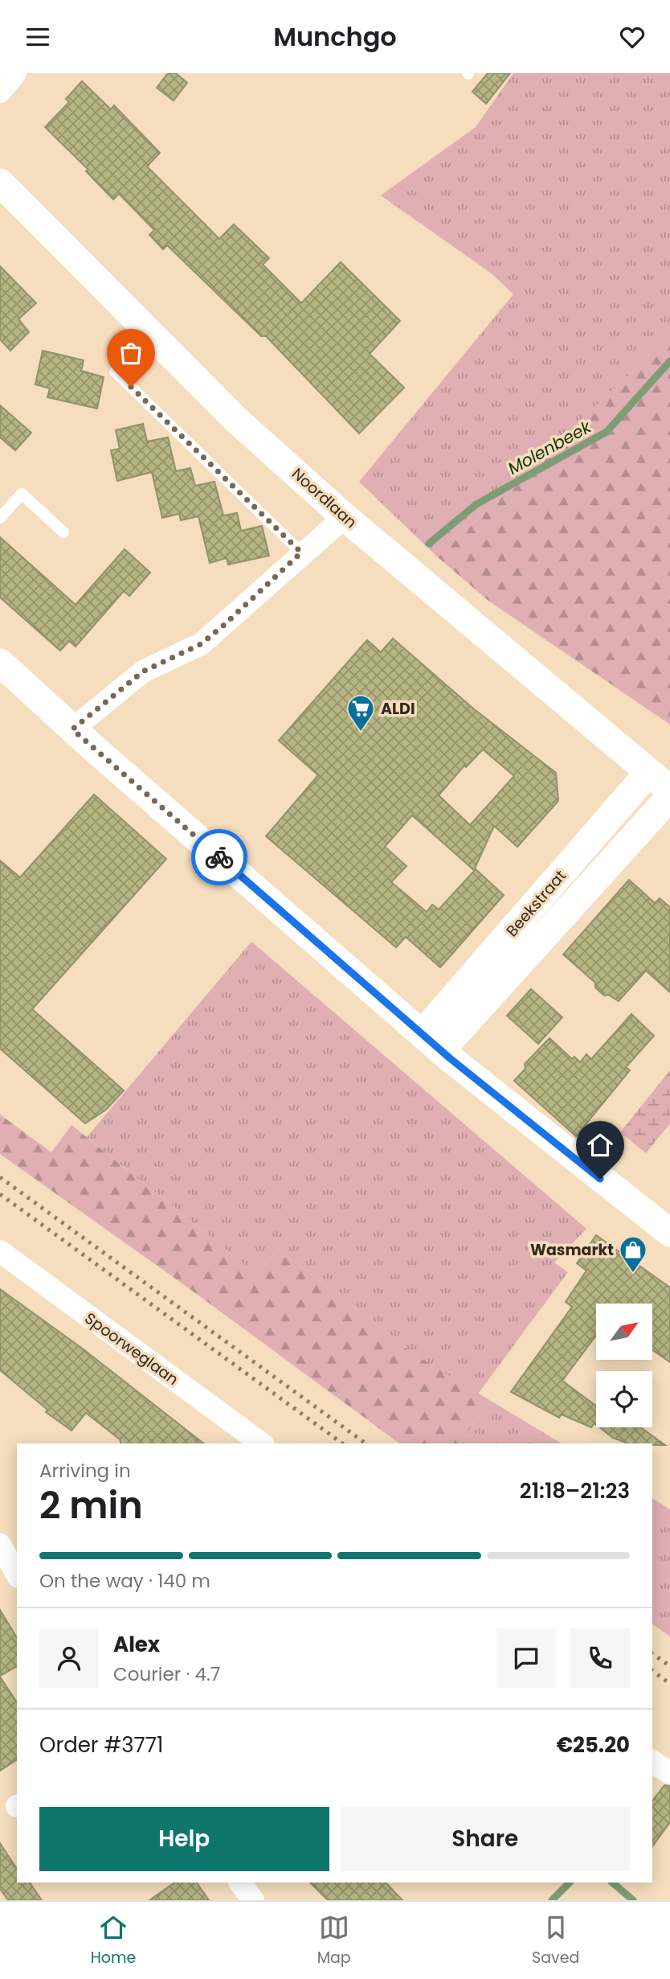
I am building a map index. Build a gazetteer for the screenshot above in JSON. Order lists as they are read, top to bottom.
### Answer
{
  "streets": {
    "street": ["Noordlaan", "Beekstraat", "Spoorweglaan"]
  },
  "crossings": [
    ["Noordlaan", "Beekstraat"]
  ],
  "water": ["Molenbeek"],
  "places": {
    "supermarket": ["ALDI"],
    "shop": ["Wasmarkt"]
  },
  "north": "top right",
  "page": {
    "header": "Munchgo",
    "heading": ["2 min", "Arriving in", "21:18–21:23"],
    "panel": [
      "Alex",
      "Courier · 4.7",
      "Order #3771",
      "€25.20"
    ],
    "bar": "On the way · 140 m",
    "buttons": ["Help", "Share"],
    "tabs": ["Home", "Map", "Saved"]
  }
}
